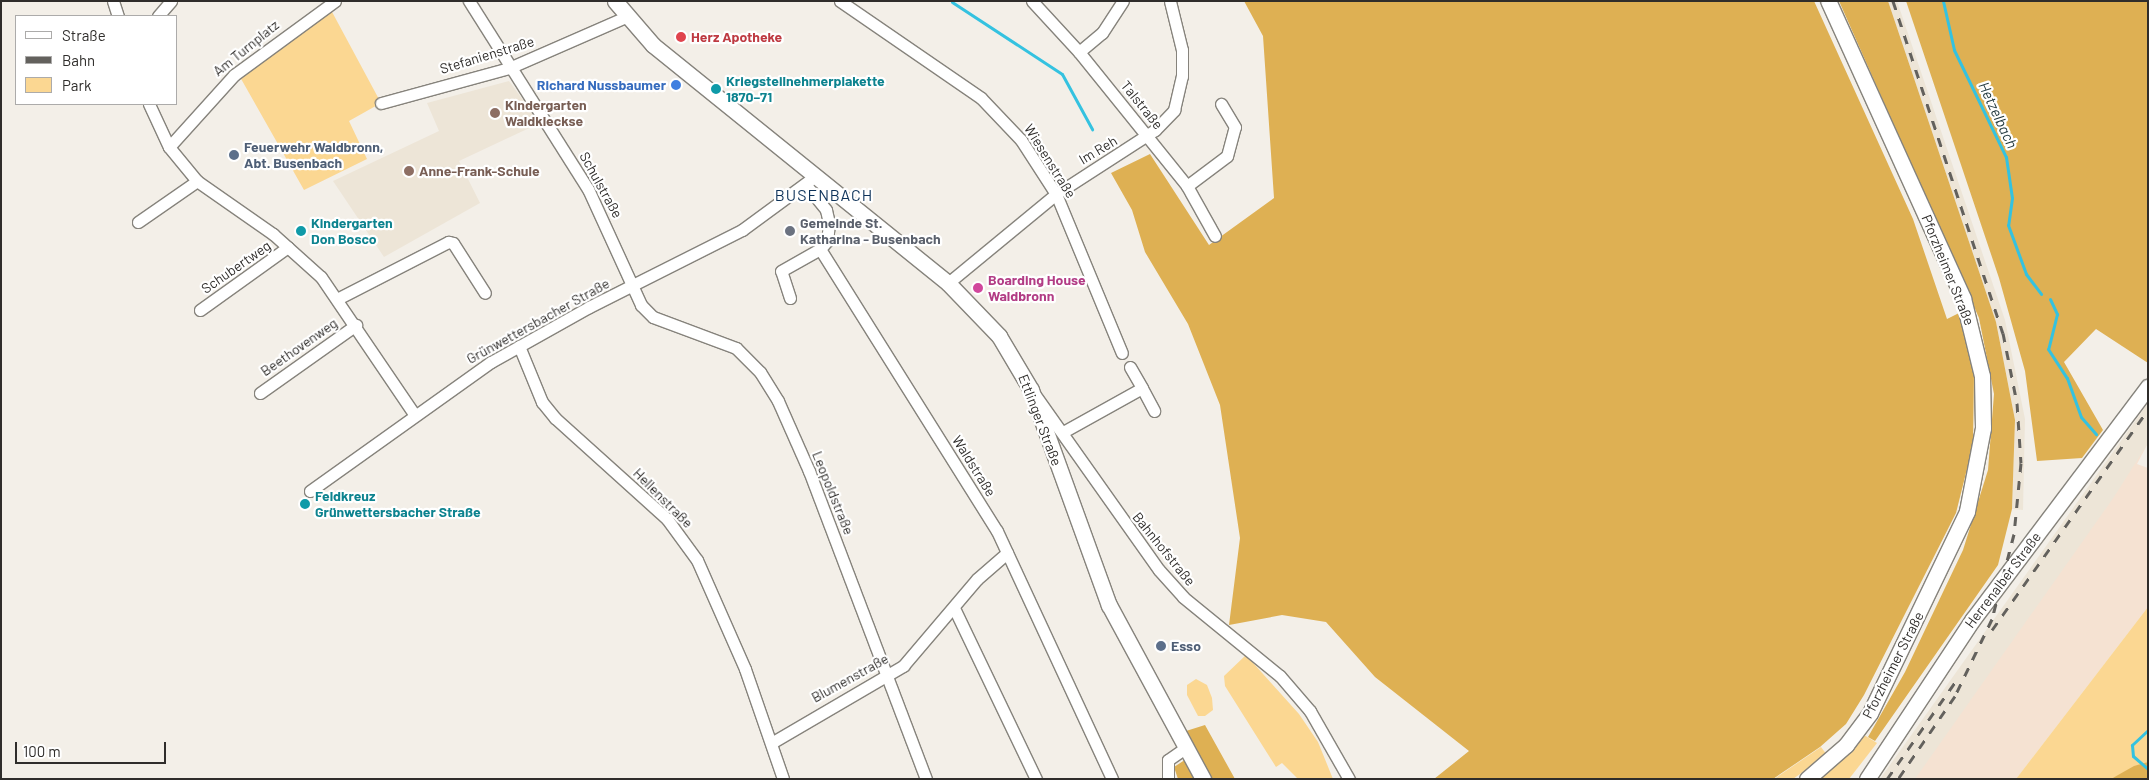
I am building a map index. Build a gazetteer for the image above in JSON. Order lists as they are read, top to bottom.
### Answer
{
  "streets": {
    "main road": ["Pforzheimer Straße", "Ettlinger Straße", "Herrenalber Straße"],
    "street": [
      "Am Turnplatz",
      "Stefanienstraße",
      "Talstraße",
      "Im Reh",
      "Wiesenstraße",
      "Schulstraße",
      "Schubertweg",
      "Grünwettersbacher Straße",
      "Beethovenweg",
      "Waldstraße",
      "Leopoldstraße",
      "Hellenstraße",
      "Bahnhofstraße",
      "Blumenstraße"
    ]
  },
  "crossings": [
    ["Stefanienstraße", "Schulstraße"],
    ["Stefanienstraße", "Ettlinger Straße"],
    ["Talstraße", "Im Reh"],
    ["Im Reh", "Wiesenstraße"],
    ["Im Reh", "Ettlinger Straße"],
    ["Schulstraße", "Grünwettersbacher Straße"],
    ["Schulstraße", "Leopoldstraße"],
    ["Grünwettersbacher Straße", "Ettlinger Straße"],
    ["Grünwettersbacher Straße", "Leopoldstraße"],
    ["Grünwettersbacher Straße", "Hellenstraße"],
    ["Ettlinger Straße", "Bahnhofstraße"],
    ["Waldstraße", "Blumenstraße"],
    ["Leopoldstraße", "Blumenstraße"],
    ["Hellenstraße", "Blumenstraße"]
  ],
  "districts": ["BUSENBACH"],
  "water": ["Hetzelbach"],
  "places": [
    "Herz Apotheke",
    "Richard Nussbaumer",
    "Kriegsteilnehmerplakette 1870–71",
    "Kindergarten Waldkleckse",
    "Feuerwehr Waldbronn, Abt. Busenbach",
    "Anne-Frank-Schule",
    "Kindergarten Don Bosco",
    "Gemeinde St. Katharina - Busenbach",
    "Boarding House Waldbronn",
    "Feldkreuz Grünwettersbacher Straße",
    "Esso"
  ],
  "legend": ["Straße", "Bahn", "Park"],
  "scale_bar": "100 m"
}
